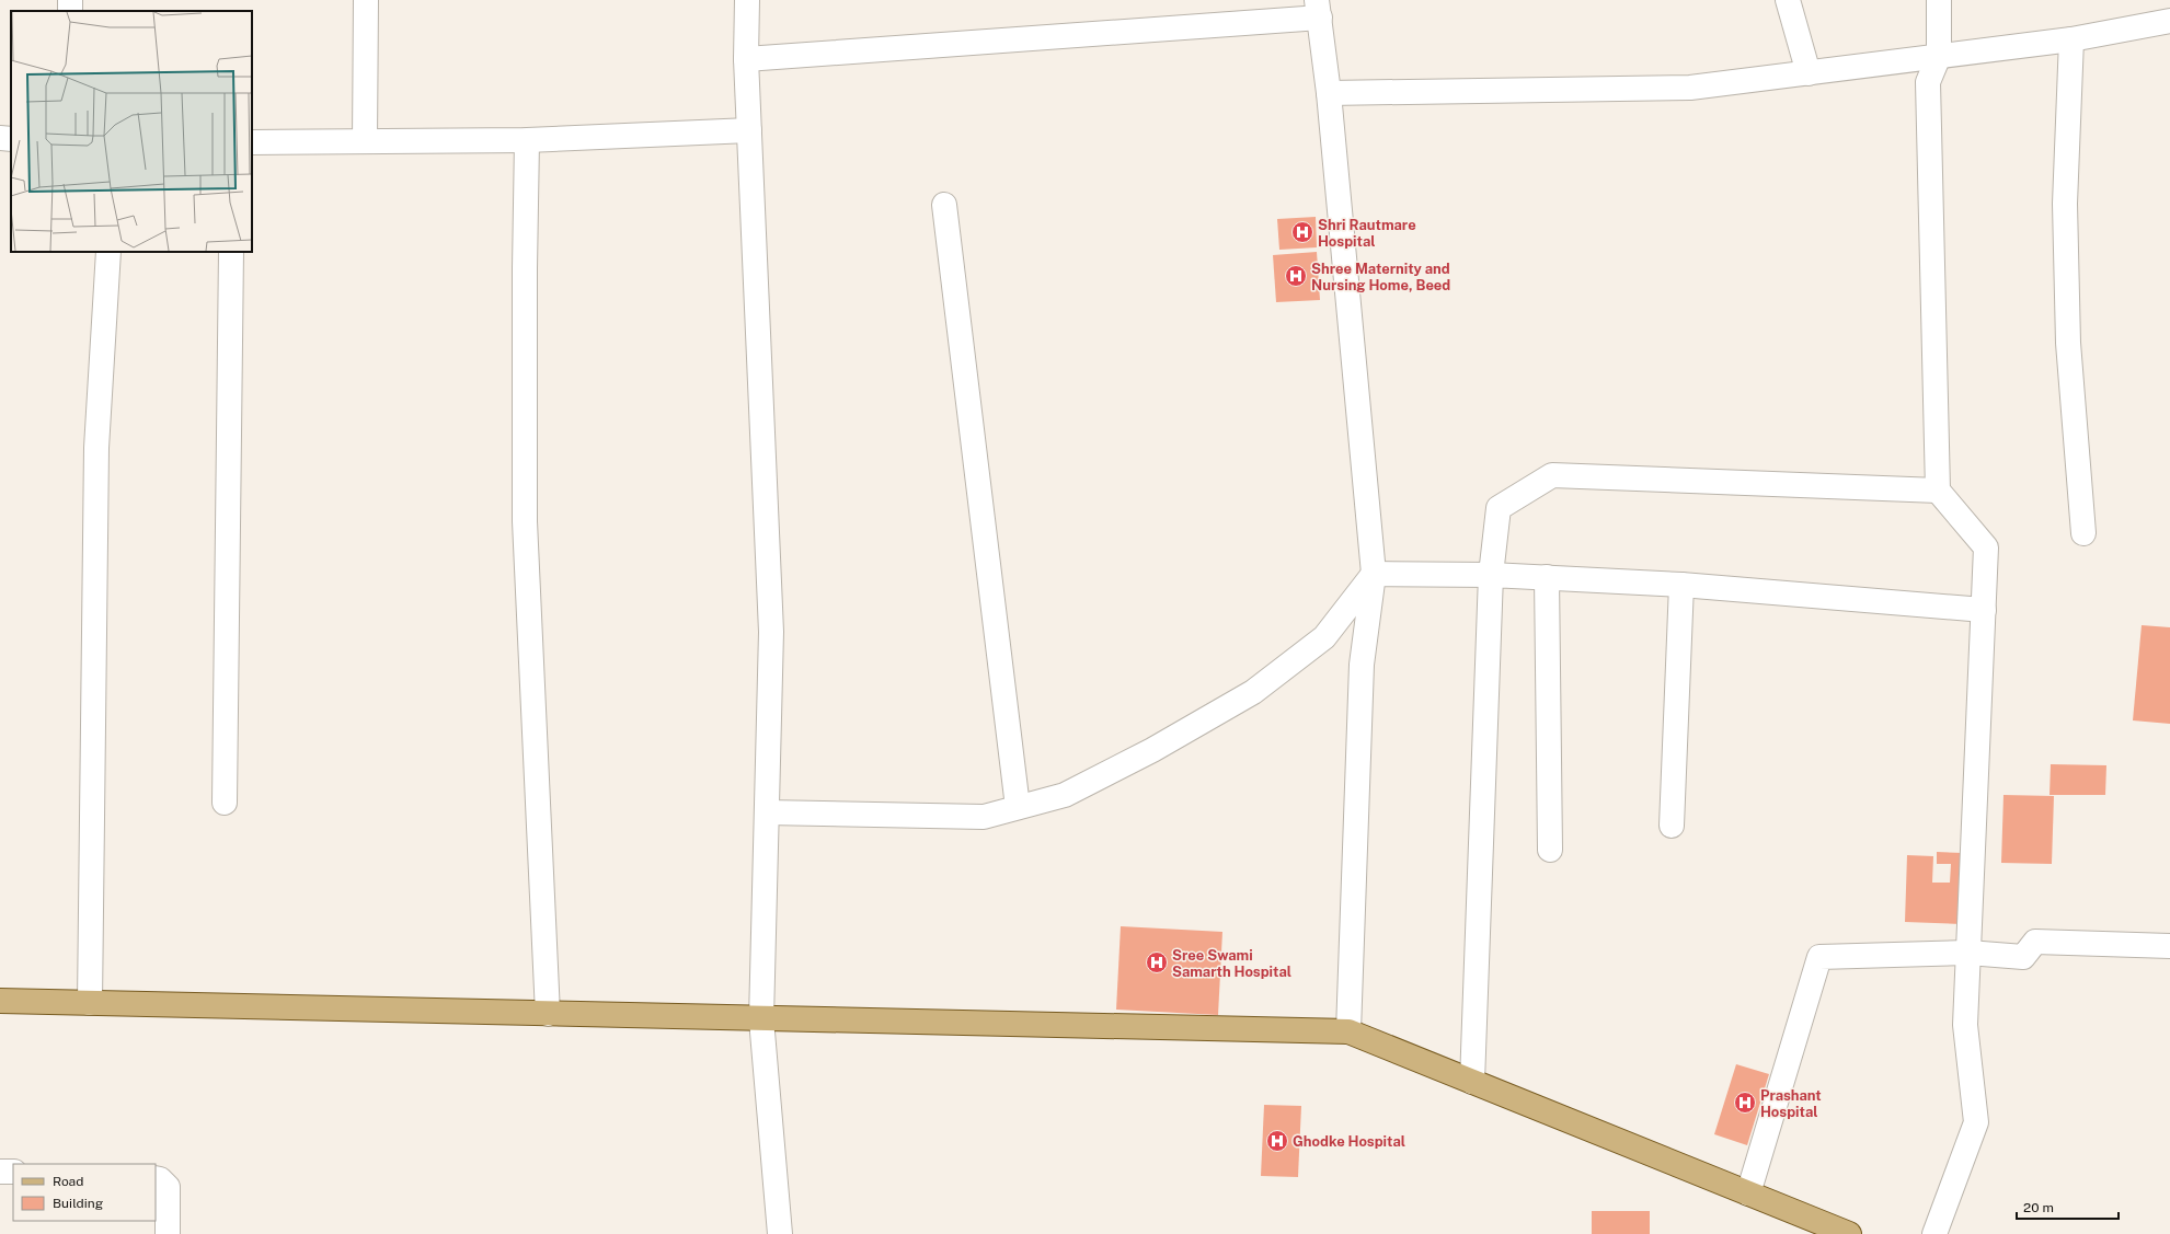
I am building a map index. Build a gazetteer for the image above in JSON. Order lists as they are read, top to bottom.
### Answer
{
  "places": {
    "hospital": [
      "Shri Rautmare Hospital",
      "Shree Maternity and Nursing Home, Beed",
      "Sree Swami Samarth Hospital",
      "Prashant Hospital",
      "Ghodke Hospital"
    ]
  },
  "legend": ["Road", "Building"],
  "scale_bar": "20 m"
}
